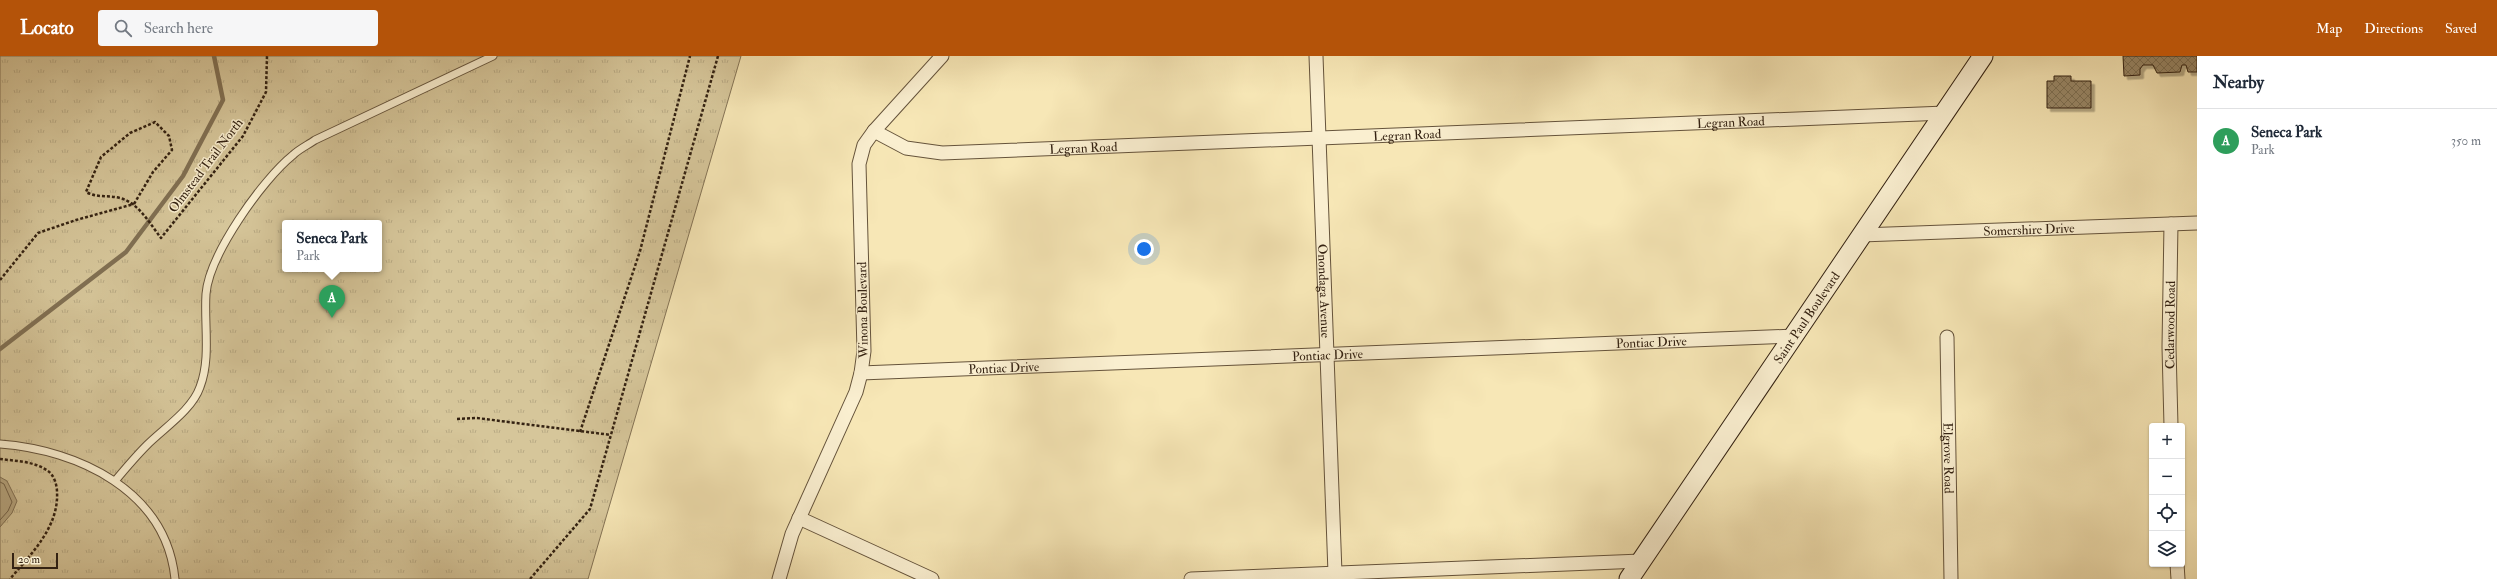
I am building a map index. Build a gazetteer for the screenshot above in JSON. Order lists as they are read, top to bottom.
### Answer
{
  "streets": {
    "main road": ["Saint Paul Boulevard"],
    "street": [
      "Legran Road",
      "Somershire Drive",
      "Onondaga Avenue",
      "Winona Boulevard",
      "Cedarwood Road",
      "Pontiac Drive",
      "Elgrove Road"
    ],
    "path": ["Olmstead Trail North"]
  },
  "crossings": [
    ["Legran Road", "Onondaga Avenue"],
    ["Legran Road", "Winona Boulevard"],
    ["Legran Road", "Saint Paul Boulevard"],
    ["Somershire Drive", "Saint Paul Boulevard"],
    ["Somershire Drive", "Cedarwood Road"],
    ["Onondaga Avenue", "Pontiac Drive"],
    ["Winona Boulevard", "Pontiac Drive"],
    ["Saint Paul Boulevard", "Pontiac Drive"]
  ],
  "scale_bar": "20 m",
  "page": {
    "header": "Locato",
    "search": "Search here",
    "nav": ["Map", "Directions", "Saved"],
    "heading": "Nearby",
    "list": [
      {
        "mark": "A",
        "name": "Seneca Park",
        "note": "Park",
        "value": "350 m"
      }
    ],
    "popup": ["Seneca Park", "Park"],
    "pins": "A",
    "map_buttons": ["+", "−"],
    "scale": "20 m"
  }
}
